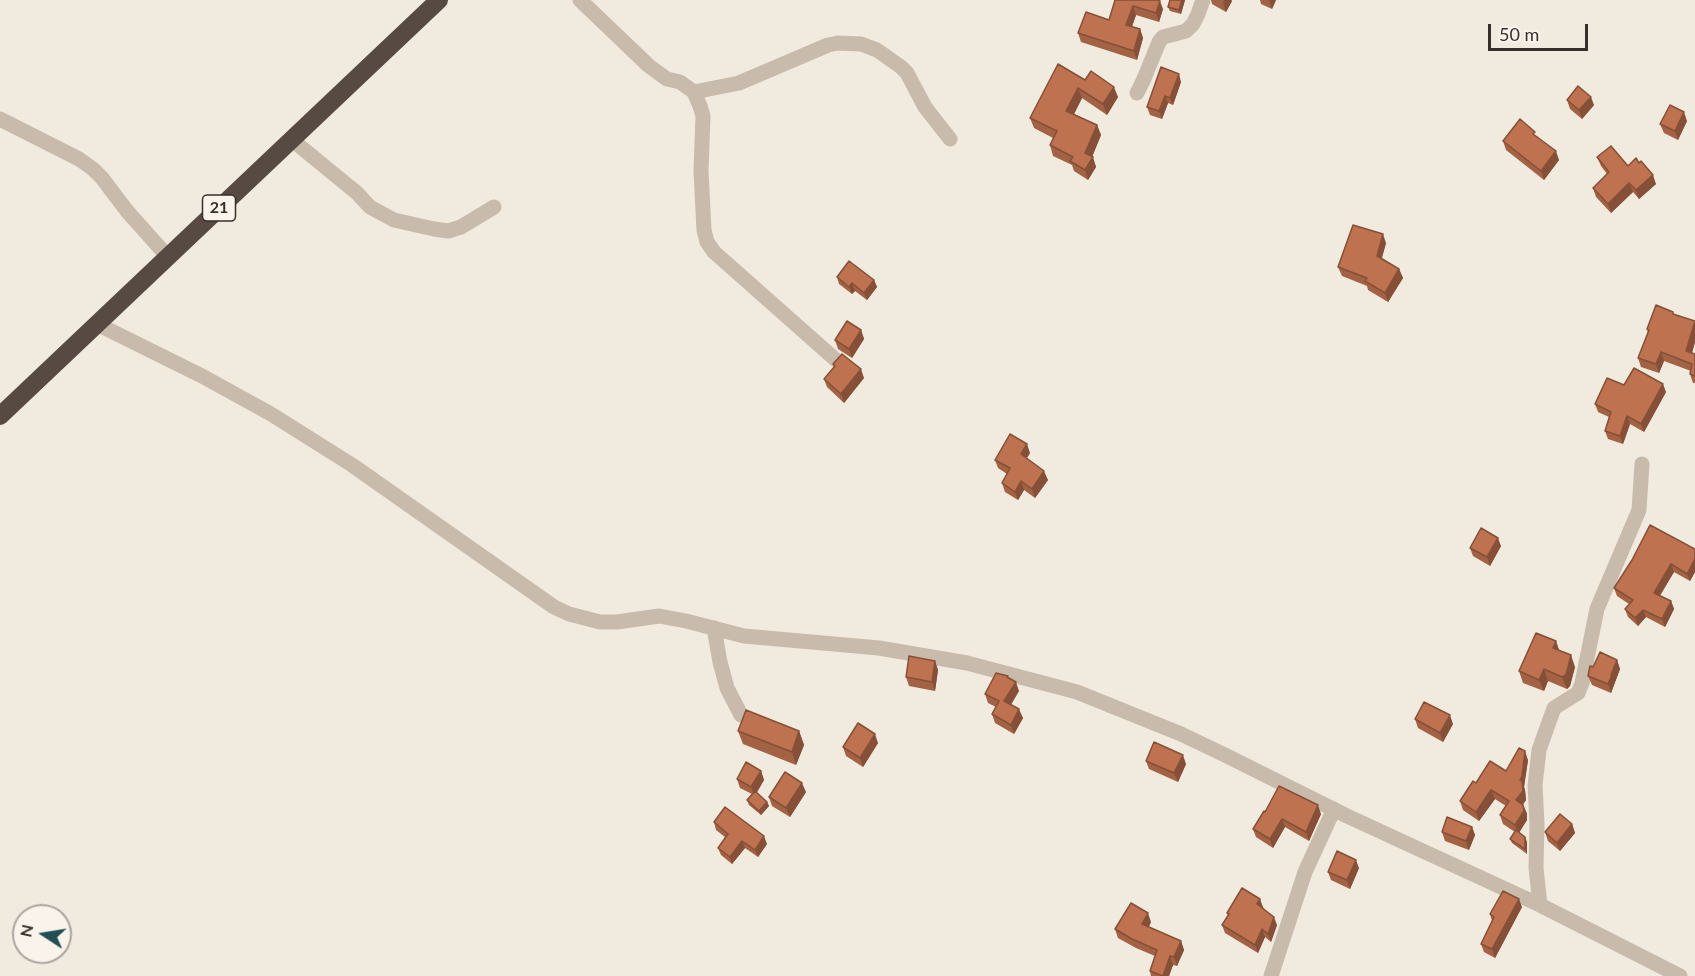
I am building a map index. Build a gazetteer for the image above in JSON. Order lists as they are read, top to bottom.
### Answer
{
  "streets": {
    "highway": ["21"]
  },
  "scale_bar": "50 m",
  "north": "left"
}
